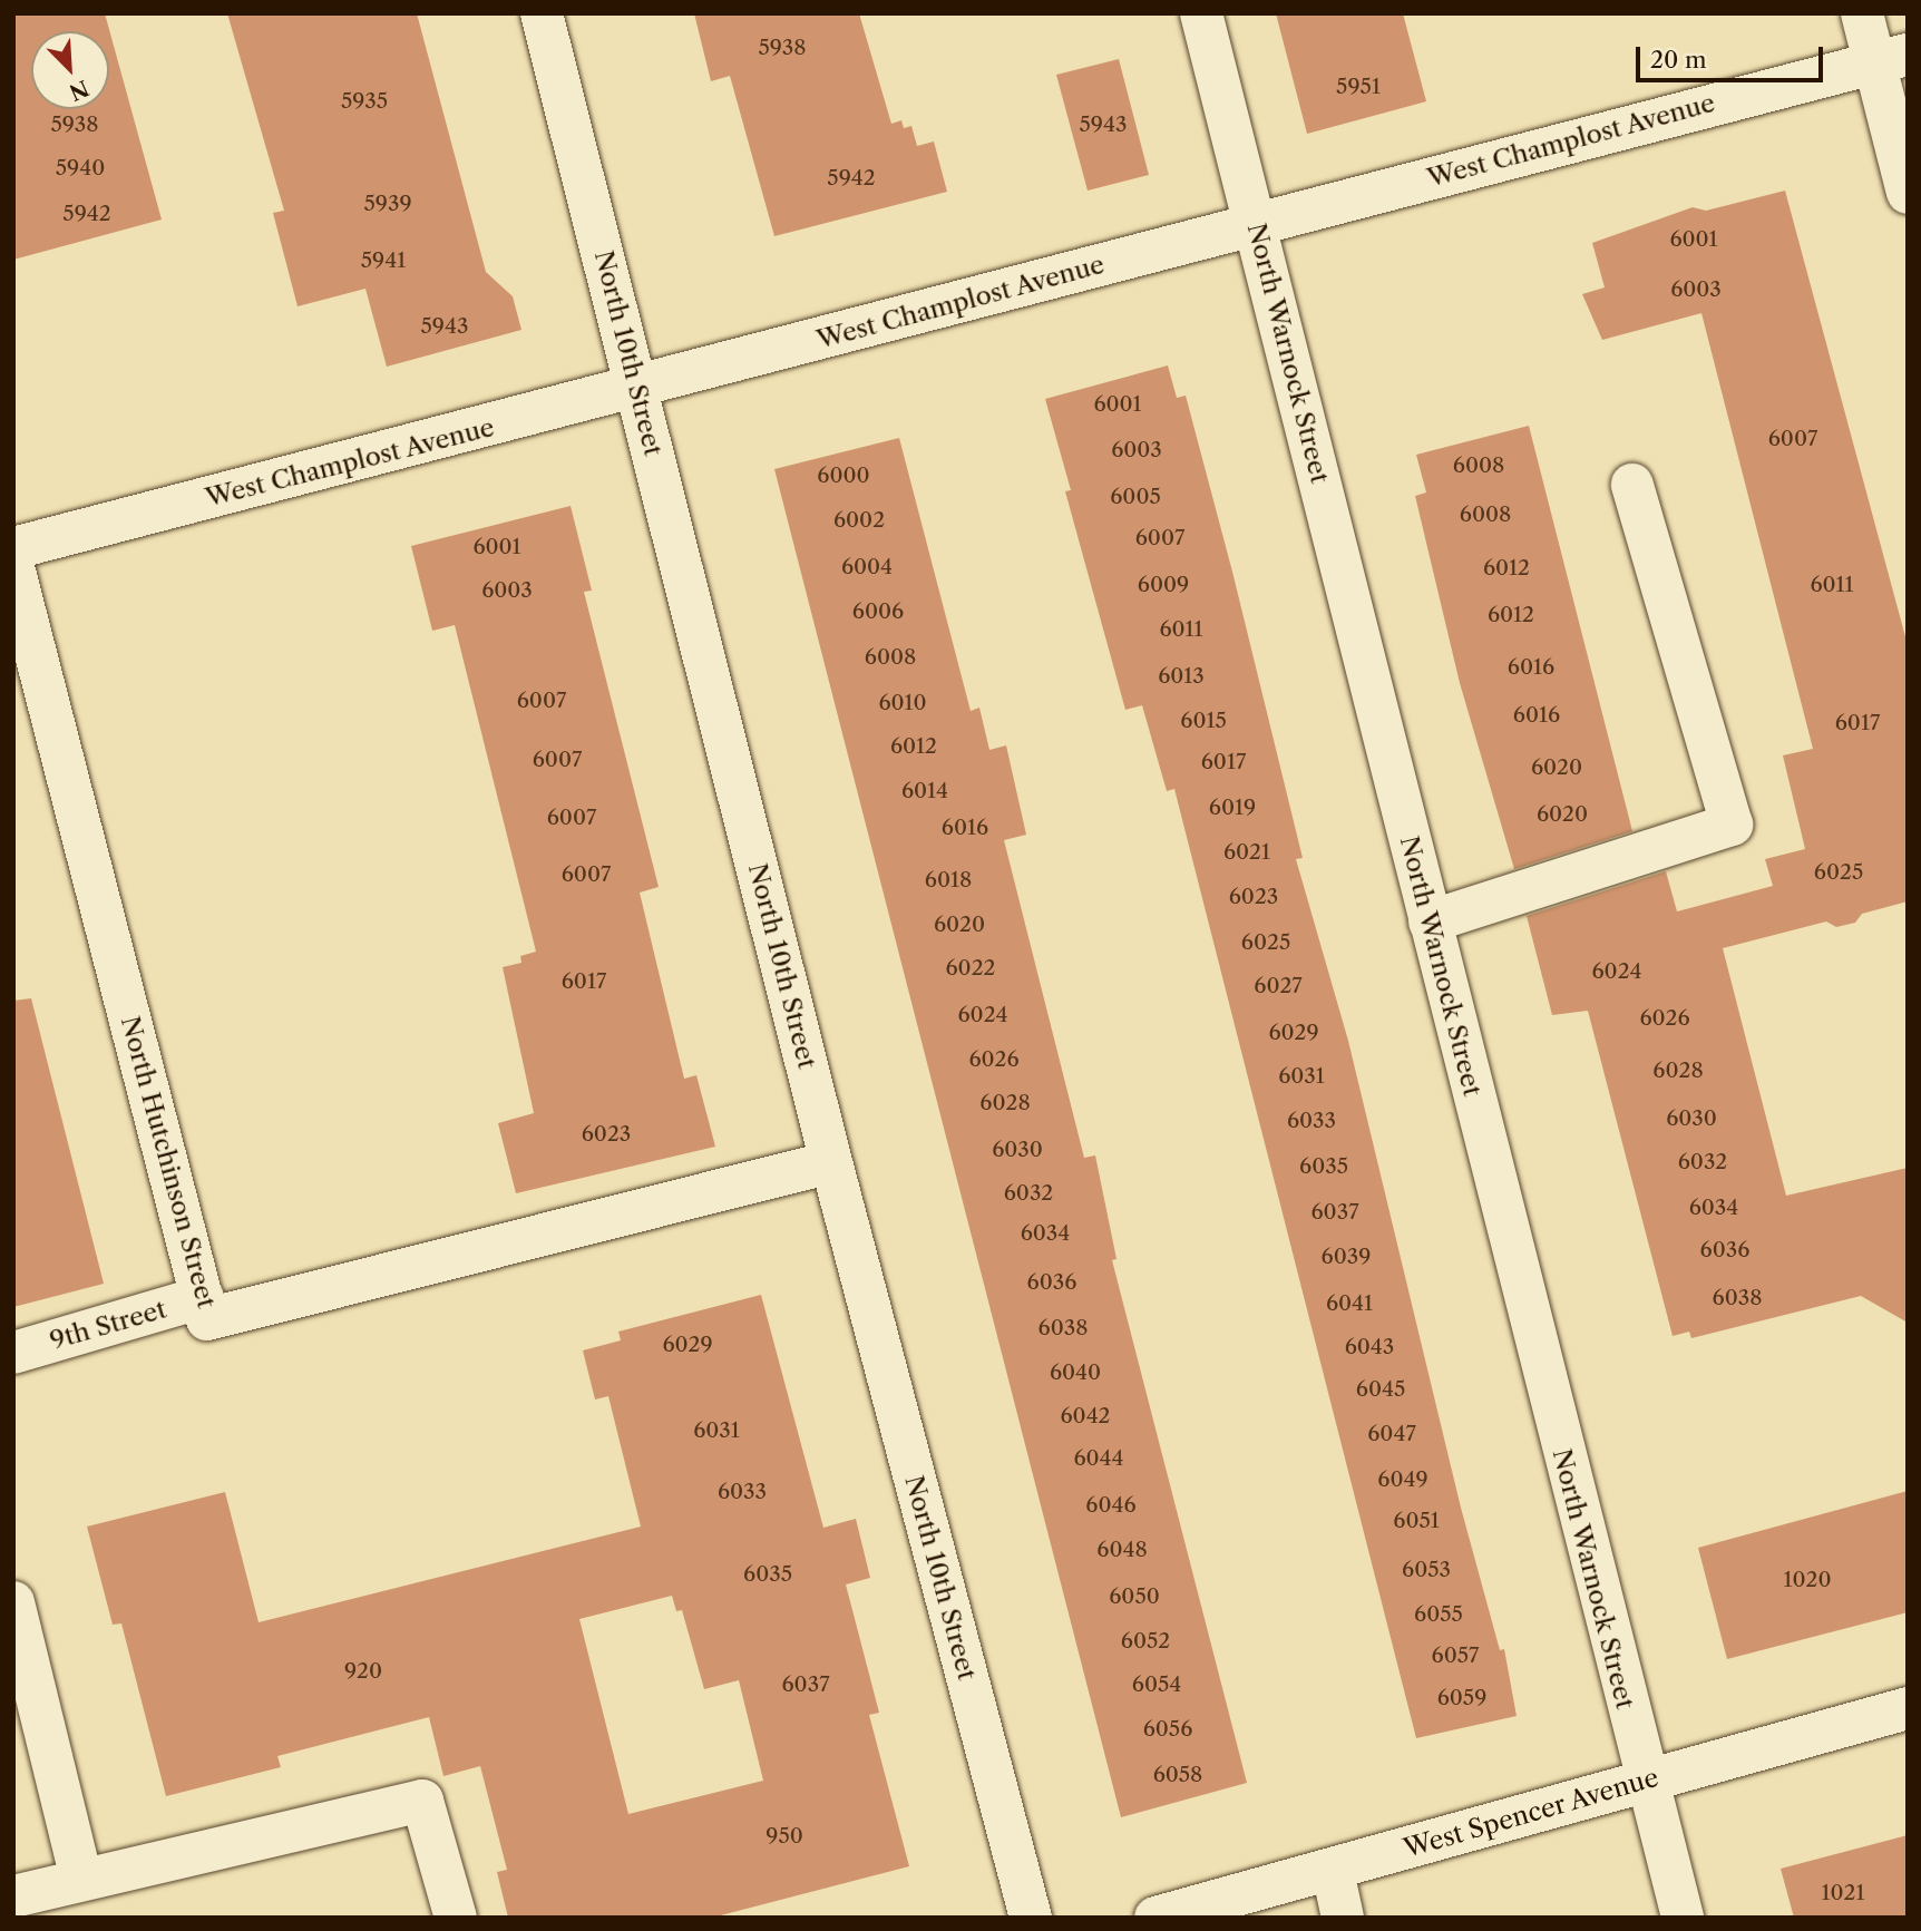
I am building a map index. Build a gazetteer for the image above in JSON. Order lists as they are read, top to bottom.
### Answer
{
  "streets": {
    "street": [
      "West Champlost Avenue",
      "North 10th Street",
      "North Warnock Street",
      "North Hutchinson Street",
      "9th Street",
      "West Spencer Avenue"
    ]
  },
  "crossings": [
    ["West Champlost Avenue", "North 10th Street"],
    ["West Champlost Avenue", "North Warnock Street"],
    ["North 10th Street", "North Hutchinson Street"],
    ["North Warnock Street", "West Spencer Avenue"],
    ["North Hutchinson Street", "9th Street"]
  ],
  "house_numbers": [
    "5938",
    "5951",
    "5935",
    "5938",
    "5943",
    "5940",
    "5942",
    "5939",
    "5942",
    "6001",
    "5941",
    "6003",
    "5943",
    "6001",
    "6007",
    "6003",
    "6008",
    "6000",
    "6005",
    "6008",
    "6002",
    "6007",
    "6001",
    "6004",
    "6012",
    "6009",
    "6011",
    "6003",
    "6006",
    "6012",
    "6011",
    "6008",
    "6016",
    "6013",
    "6007",
    "6010",
    "6016",
    "6015",
    "6017",
    "6012",
    "6007",
    "6017",
    "6020",
    "6014",
    "6019",
    "6020",
    "6007",
    "6016",
    "6021",
    "6025",
    "6007",
    "6018",
    "6023",
    "6020",
    "6025",
    "6022",
    "6024",
    "6017",
    "6027",
    "6024",
    "6026",
    "6029",
    "6026",
    "6028",
    "6031",
    "6028",
    "6030",
    "6033",
    "6023",
    "6030",
    "6032",
    "6035",
    "6032",
    "6034",
    "6037",
    "6034",
    "6036",
    "6039",
    "6036",
    "6038",
    "6041",
    "6038",
    "6029",
    "6043",
    "6040",
    "6045",
    "6042",
    "6031",
    "6047",
    "6044",
    "6049",
    "6033",
    "6046",
    "6051",
    "6048",
    "6053",
    "6035",
    "1020",
    "6050",
    "6055",
    "6052",
    "6057",
    "920",
    "6037",
    "6054",
    "6059",
    "6056",
    "6058",
    "950",
    "1021"
  ],
  "scale_bar": "20 m",
  "north": "bottom right"
}
